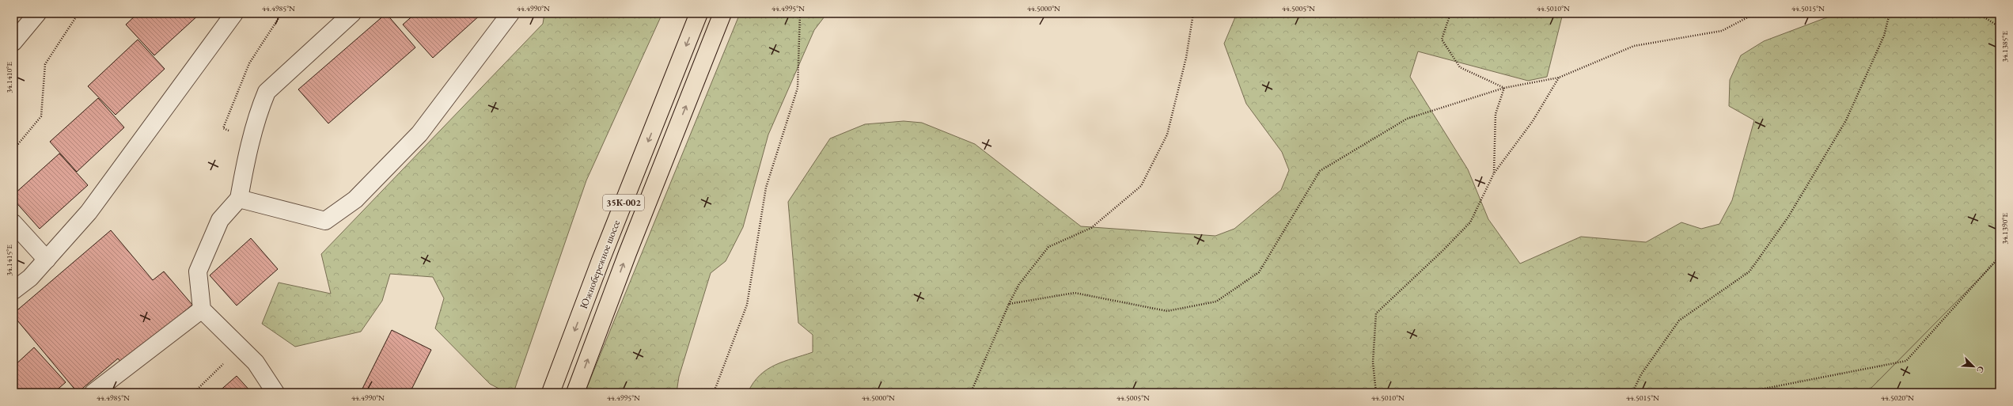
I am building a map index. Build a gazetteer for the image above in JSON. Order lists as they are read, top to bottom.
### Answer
{
  "streets": {
    "highway": ["35К-002", "Южнобережное шоссе"]
  },
  "north": "bottom right",
  "coordinates": [
    "44.4985°N",
    "44.4990°N",
    "44.4995°N",
    "44.5000°N",
    "44.5005°N",
    "44.5010°N",
    "44.5015°N",
    "34.1385°E",
    "34.1410°E",
    "34.1390°E",
    "34.1415°E",
    "44.5020°N"
  ]
}
